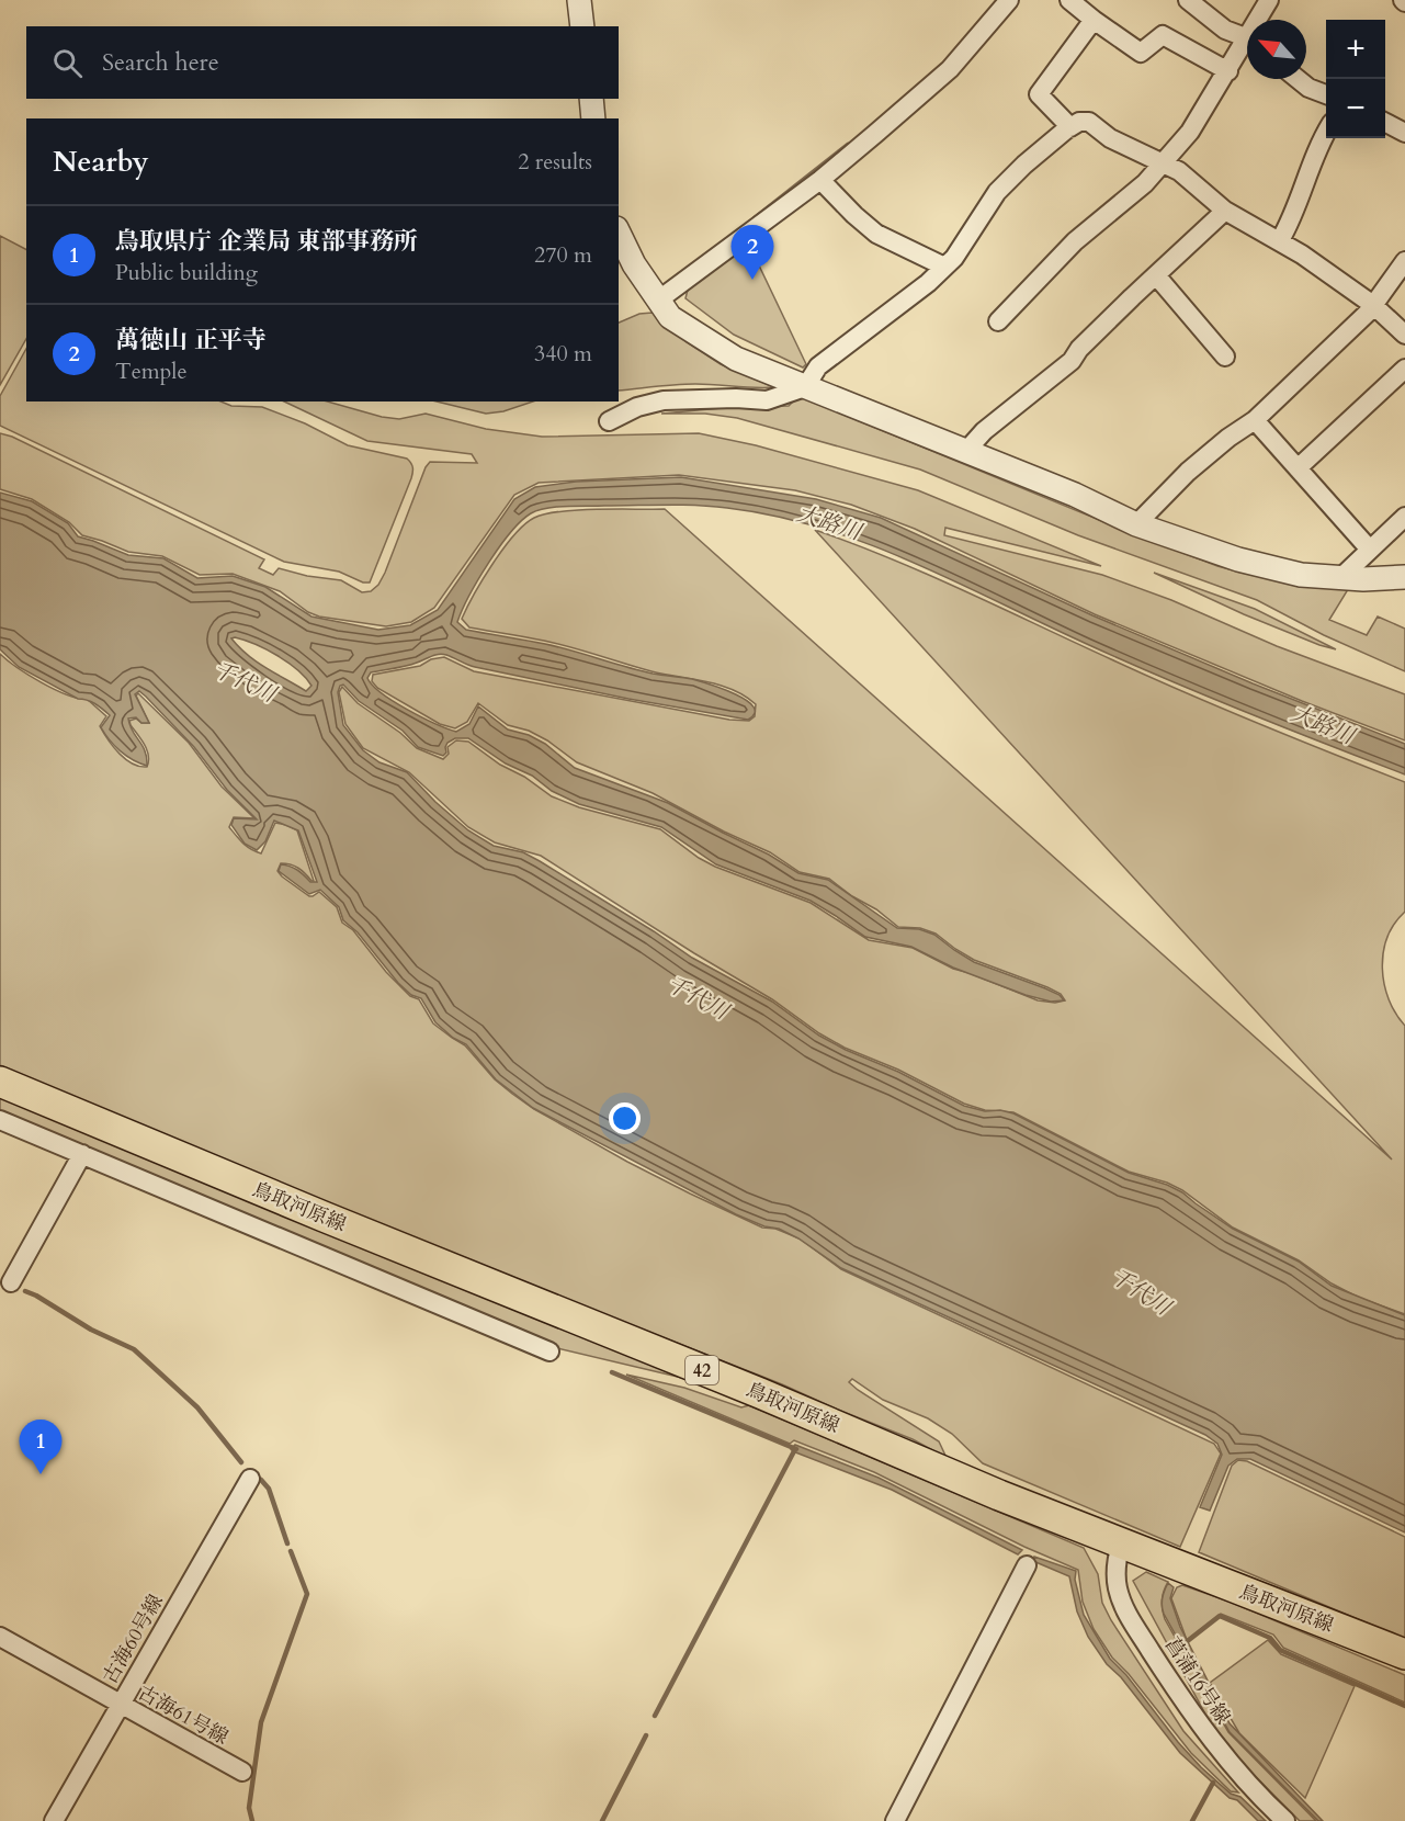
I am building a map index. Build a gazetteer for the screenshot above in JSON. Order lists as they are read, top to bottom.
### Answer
{
  "streets": {
    "main road": ["鳥取河原線", "42"],
    "street": ["古海60号線", "菖蒲16号線", "古海61号線"]
  },
  "crossings": [
    ["鳥取河原線", "菖蒲16号線"],
    ["古海60号線", "古海61号線"]
  ],
  "water": ["大路川", "千代川"],
  "north": "top left",
  "page": {
    "map_buttons": ["+", "−"],
    "search": "Search here",
    "heading": ["Nearby", "2 results"],
    "list": [
      {
        "mark": "1",
        "name": "鳥取県庁 企業局 東部事務所",
        "note": "Public building",
        "value": "270 m"
      },
      {
        "mark": "2",
        "name": "萬徳山 正平寺",
        "note": "Temple",
        "value": "340 m"
      }
    ],
    "pins": ["2", "1"]
  }
}
